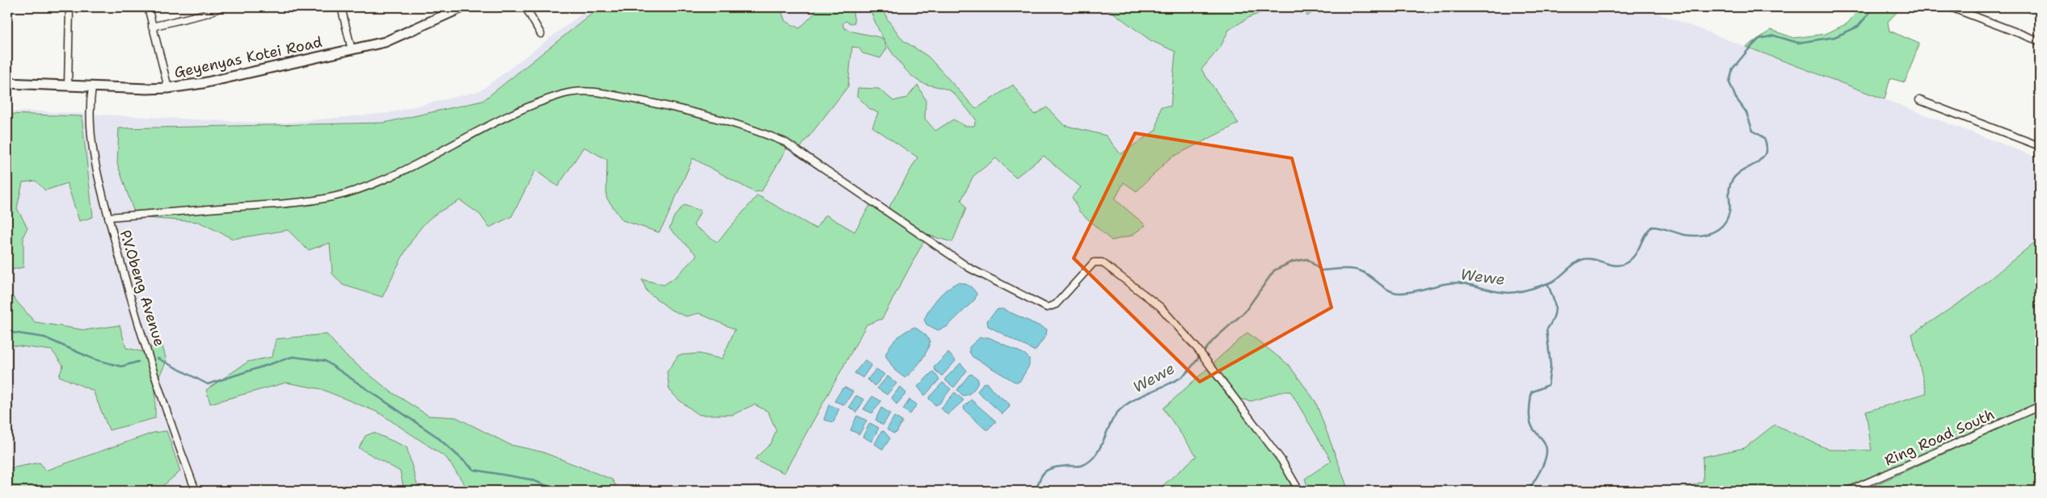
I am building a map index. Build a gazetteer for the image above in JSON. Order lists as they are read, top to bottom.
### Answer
{
  "streets": {
    "street": ["Geyenyas Kotei Road", "P.V.Obeng Avenue", "Ring Road South"]
  },
  "crossings": [
    ["Geyenyas Kotei Road", "P.V.Obeng Avenue"]
  ],
  "water": ["Wewe"]
}
